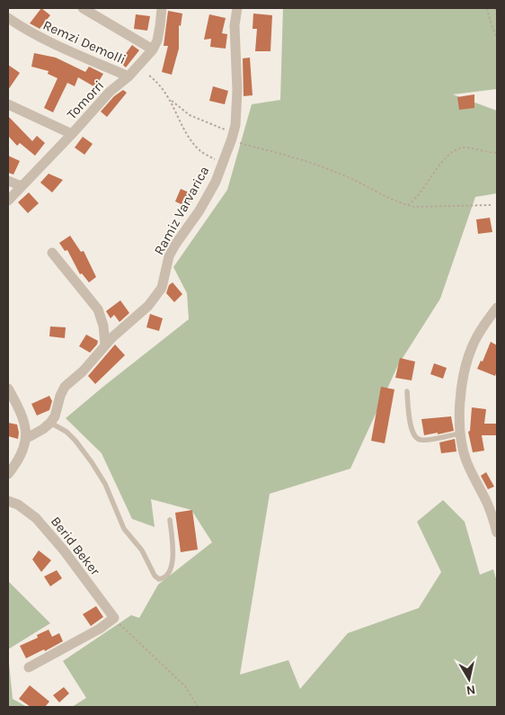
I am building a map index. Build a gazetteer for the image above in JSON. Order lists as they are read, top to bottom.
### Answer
{
  "streets": {
    "street": [
      "Remzi Demolli",
      "Tomorri",
      "Ramiz Varvarica",
      "Berid Beker"
    ]
  },
  "crossings": [
    ["Remzi Demolli", "Tomorri"]
  ],
  "north": "bottom"
}
